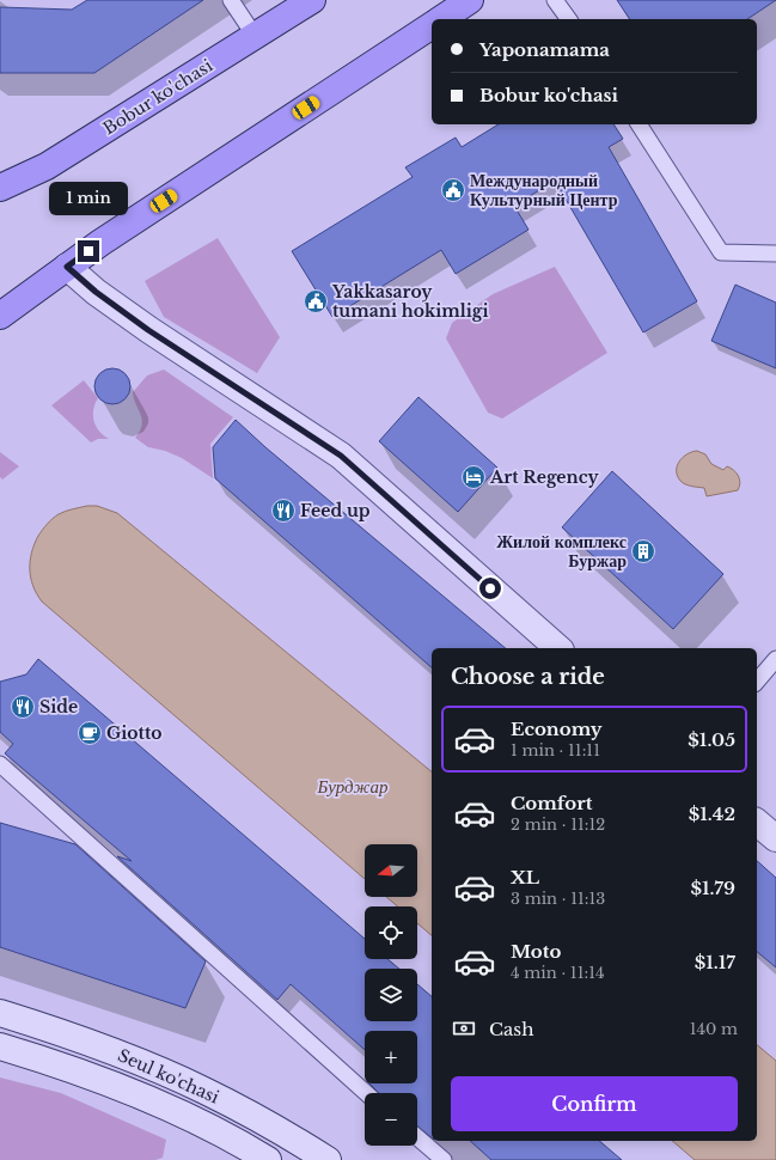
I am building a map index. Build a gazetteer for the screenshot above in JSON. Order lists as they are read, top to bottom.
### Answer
{
  "streets": {
    "main road": ["Bobur ko'chasi"],
    "street": ["Seul ko'chasi"]
  },
  "water": ["Бурджар"],
  "places": {
    "public building": ["Международный Культурный Центр", "Yakkasaroy tumani hokimligi"],
    "hotel": ["Art Regency"],
    "restaurant": ["Feed up", "Side"],
    "building": ["Жилой комплекс Буржар"],
    "cafe": ["Giotto"]
  },
  "north": "left",
  "page": {
    "banner": ["Yaponamama", "Bobur ko'chasi"],
    "bubble": "1 min",
    "heading": "Choose a ride",
    "list": [
      {
        "name": "Economy",
        "note": "1 min · 11:11",
        "value": "$1.05"
      },
      {
        "name": "Comfort",
        "note": "2 min · 11:12",
        "value": "$1.42"
      },
      {
        "name": "XL",
        "note": "3 min · 11:13",
        "value": "$1.79"
      },
      {
        "name": "Moto",
        "note": "4 min · 11:14",
        "value": "$1.17"
      }
    ],
    "map_buttons": ["+", "−"],
    "pay": ["Cash", "140 m"],
    "buttons": "Confirm"
  }
}
